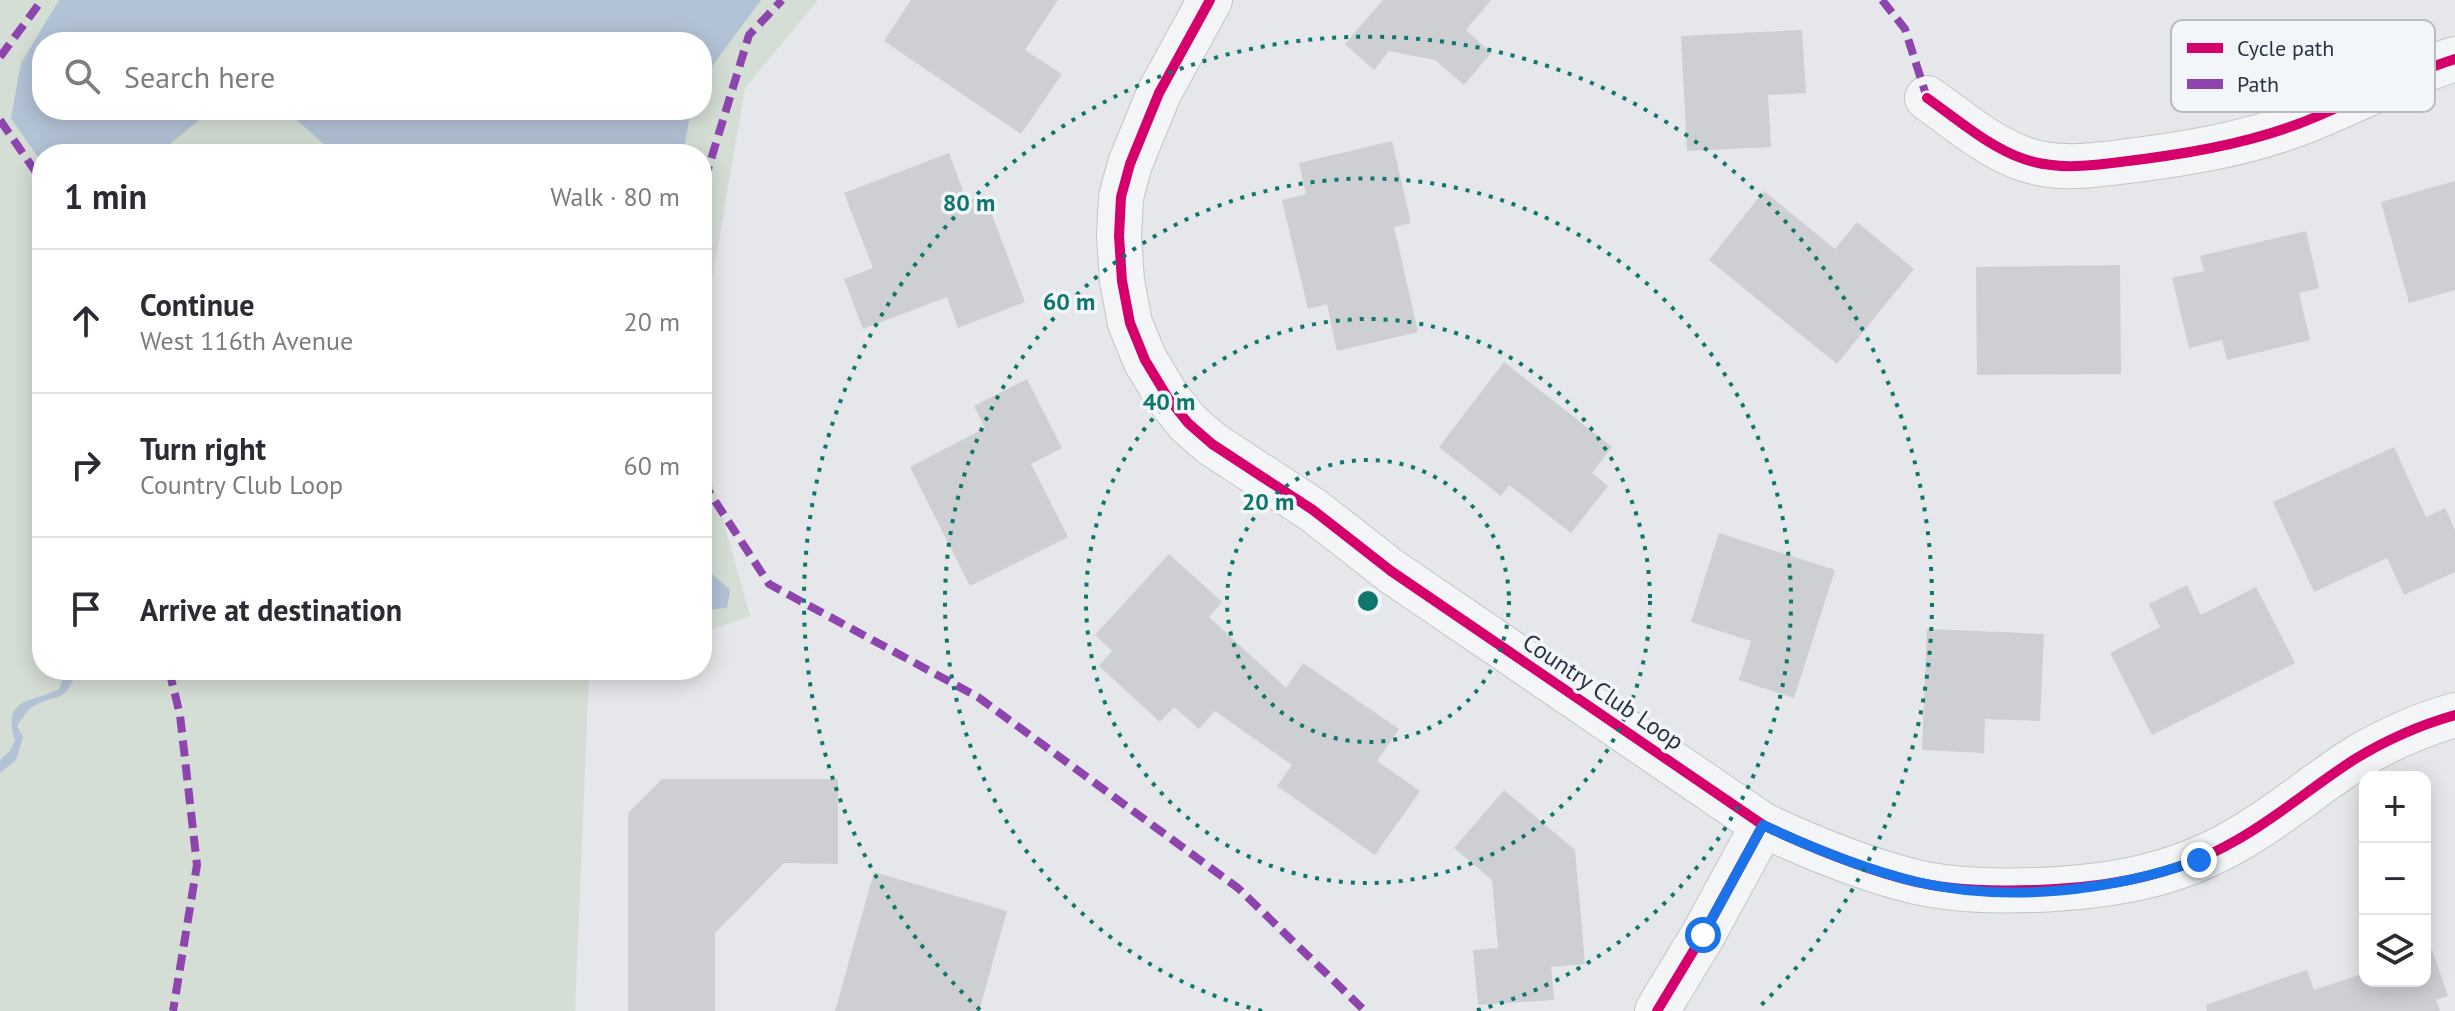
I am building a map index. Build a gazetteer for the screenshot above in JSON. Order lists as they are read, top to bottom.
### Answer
{
  "streets": {
    "street": ["Country Club Loop"]
  },
  "legend": ["Cycle path", "Path"],
  "page": {
    "search": "Search here",
    "heading": ["1 min", "Walk · 80 m"],
    "list": [
      ["Continue", "West 116th Avenue", "20 m"],
      ["Turn right", "Country Club Loop", "60 m"],
      "Arrive at destination"
    ],
    "map_buttons": ["+", "−"]
  },
  "rings": [
    "80 m",
    "60 m",
    "40 m",
    "20 m"
  ]
}
